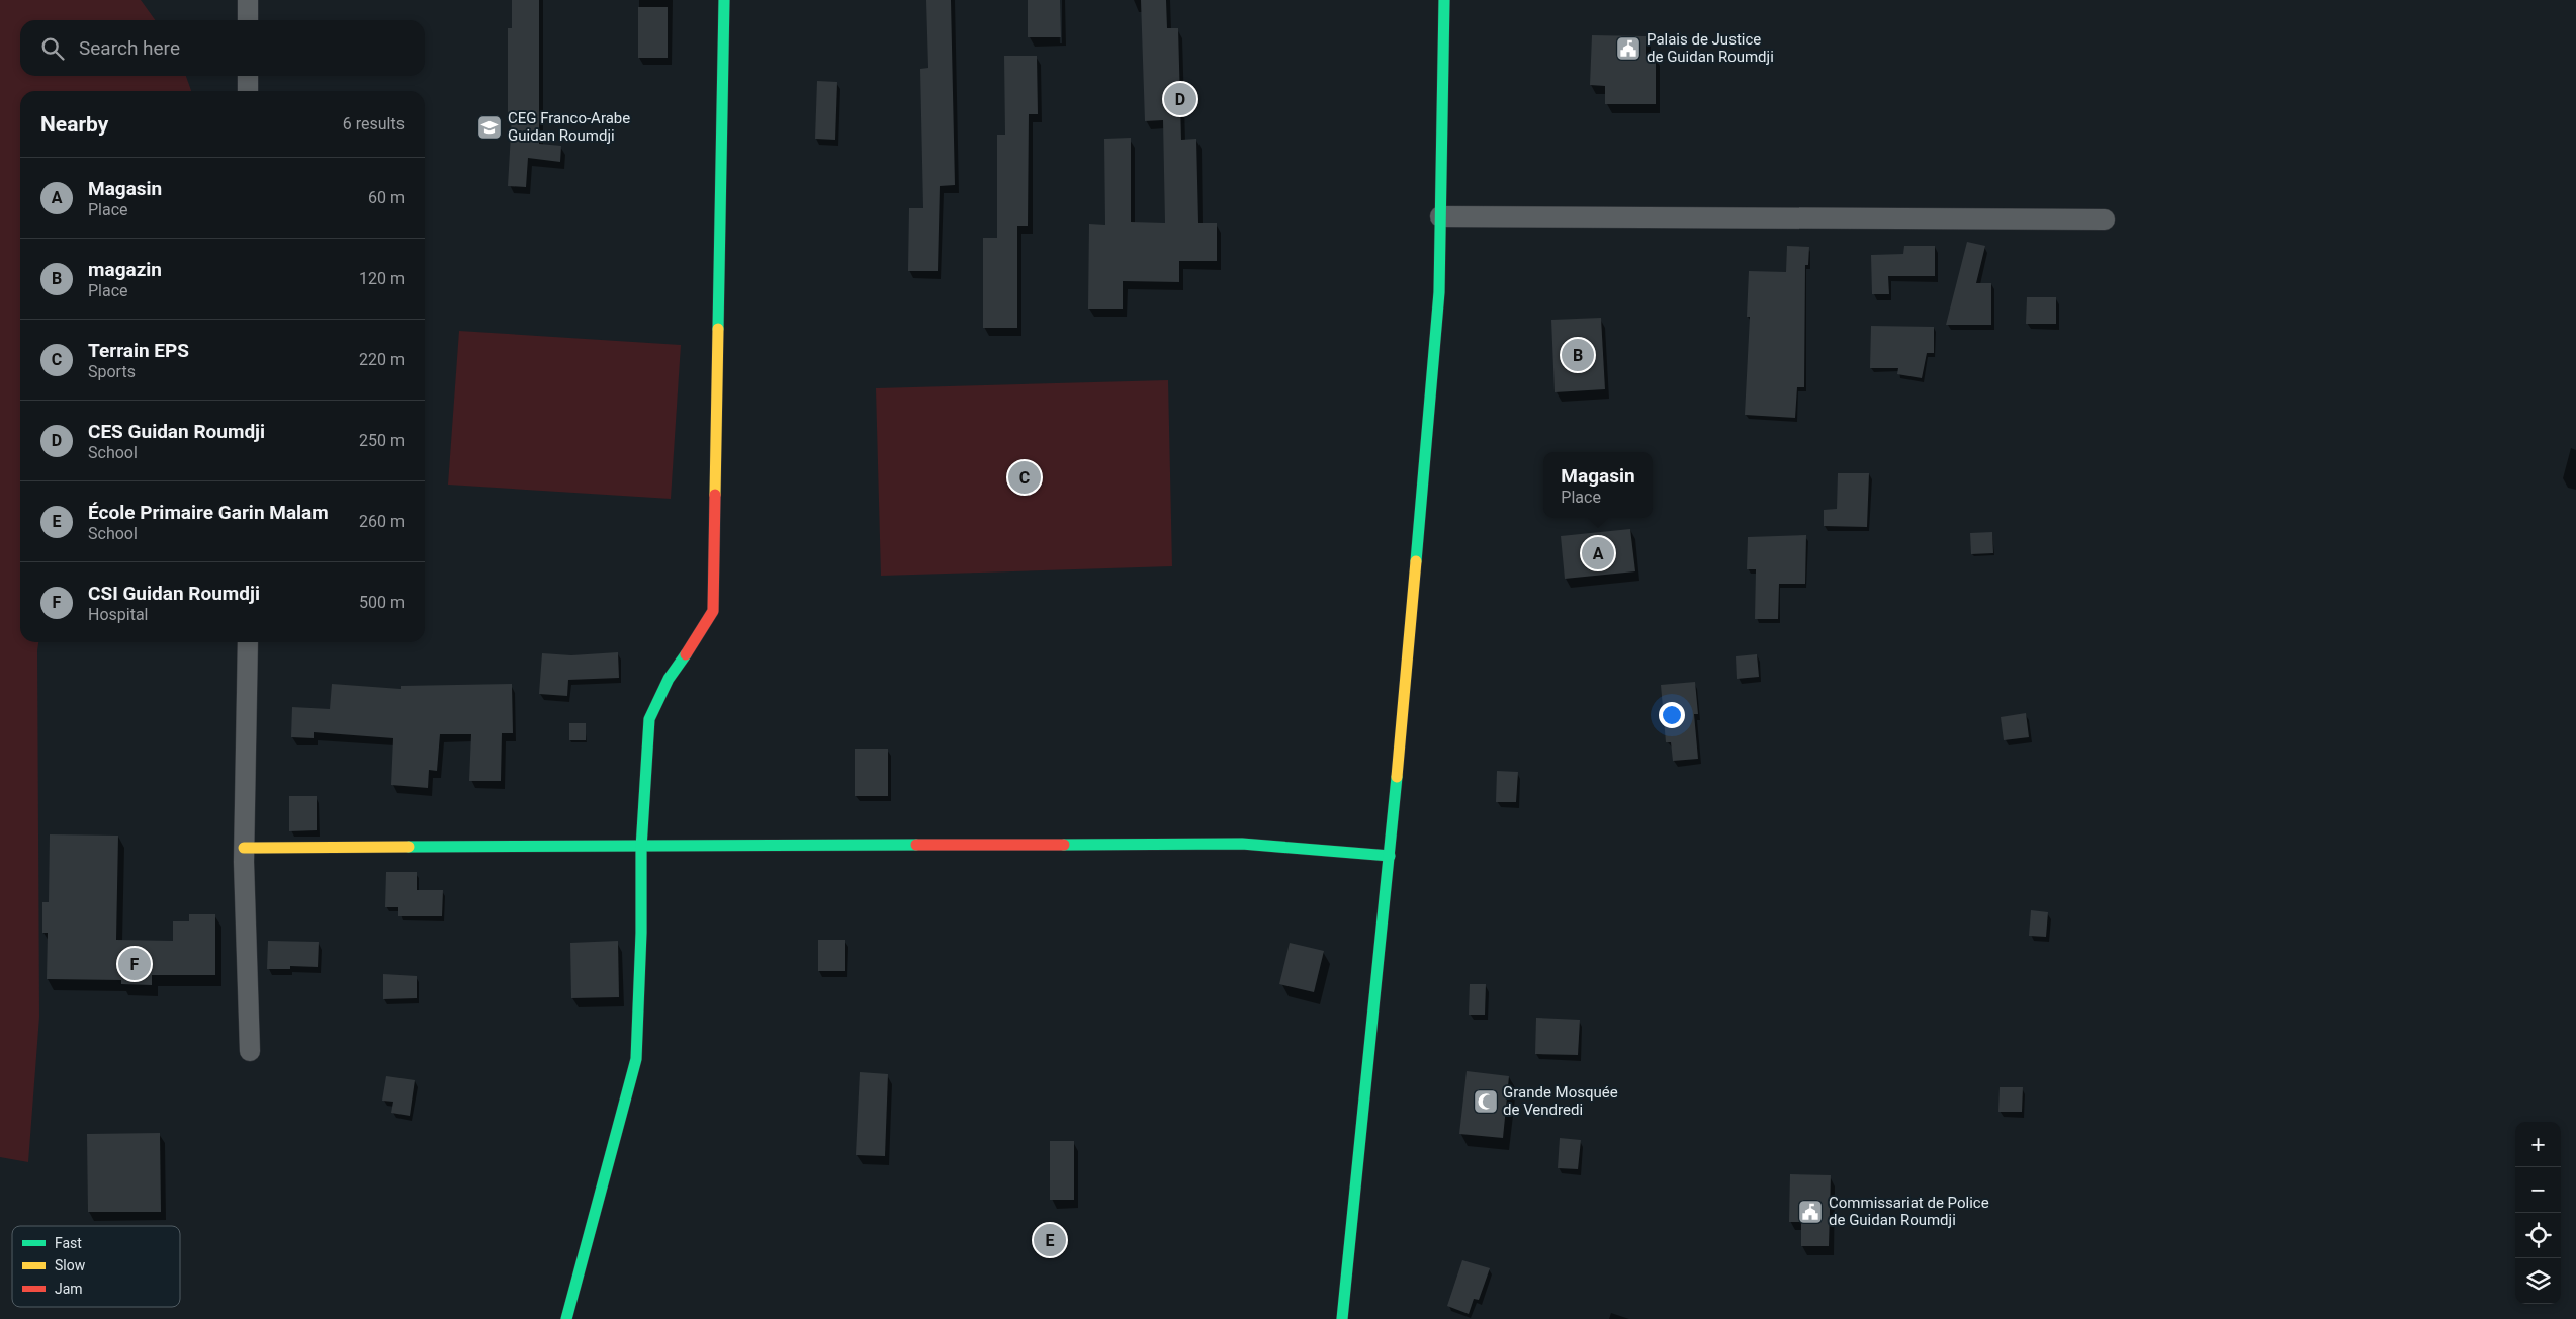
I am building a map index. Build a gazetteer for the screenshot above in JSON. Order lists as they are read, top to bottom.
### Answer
{
  "places": {
    "public building": ["Palais de Justice de Guidan Roumdji", "Commissariat de Police de Guidan Roumdji"],
    "school or university": ["CEG Franco-Arabe Guidan Roumdji"],
    "mosque": ["Grande Mosquée de Vendredi"]
  },
  "legend": ["Fast", "Slow", "Jam"],
  "page": {
    "search": "Search here",
    "pins": [
      "D",
      "B",
      "C",
      "A",
      "F",
      "E"
    ],
    "heading": ["Nearby", "6 results"],
    "list": [
      {
        "mark": "A",
        "name": "Magasin",
        "note": "Place",
        "value": "60 m"
      },
      {
        "mark": "B",
        "name": "magazin",
        "note": "Place",
        "value": "120 m"
      },
      {
        "mark": "C",
        "name": "Terrain EPS",
        "note": "Sports",
        "value": "220 m"
      },
      {
        "mark": "D",
        "name": "CES Guidan Roumdji",
        "note": "School",
        "value": "250 m"
      },
      {
        "mark": "E",
        "name": "École Primaire Garin Malam",
        "note": "School",
        "value": "260 m"
      },
      {
        "mark": "F",
        "name": "CSI Guidan Roumdji",
        "note": "Hospital",
        "value": "500 m"
      }
    ],
    "popup": ["Magasin", "Place"],
    "map_buttons": ["+", "−"]
  }
}
